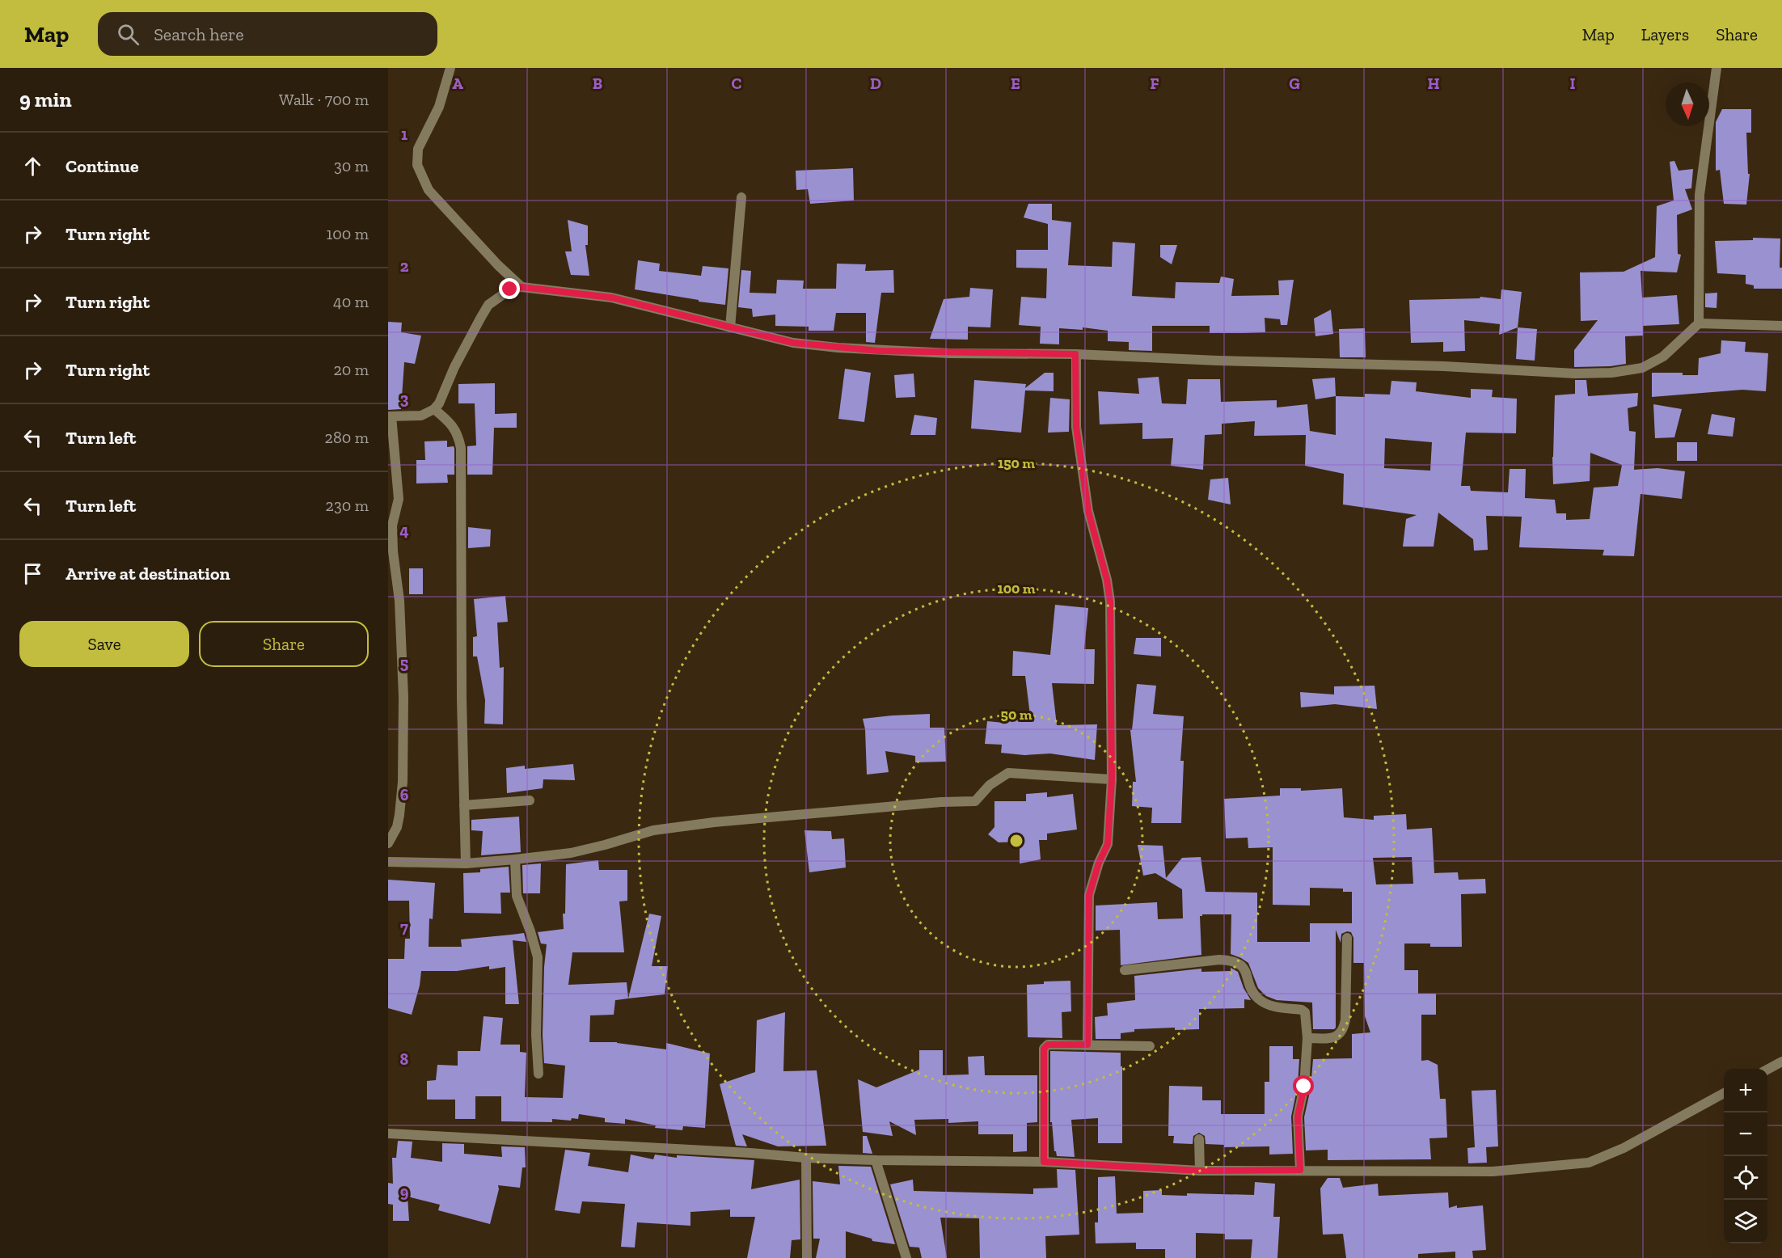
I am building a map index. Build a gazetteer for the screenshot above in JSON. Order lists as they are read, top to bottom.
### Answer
{
  "north": "bottom",
  "page": {
    "header": "Map",
    "search": "Search here",
    "nav": ["Map", "Layers", "Share"],
    "heading": ["9 min", "Walk · 700 m"],
    "list": [
      ["Continue", "30 m"],
      ["Turn right", "100 m"],
      ["Turn right", "40 m"],
      ["Turn right", "20 m"],
      ["Turn left", "280 m"],
      ["Turn left", "230 m"],
      "Arrive at destination"
    ],
    "buttons": ["Save", "Share"],
    "map_buttons": ["+", "−"]
  },
  "grid": {
    "columns": [
      "A",
      "B",
      "C",
      "D",
      "E",
      "F",
      "G",
      "H",
      "I"
    ],
    "rows": [
      "1",
      "2",
      "3",
      "4",
      "5",
      "6",
      "7",
      "8",
      "9"
    ]
  },
  "rings": ["150 m", "100 m", "50 m"]
}
